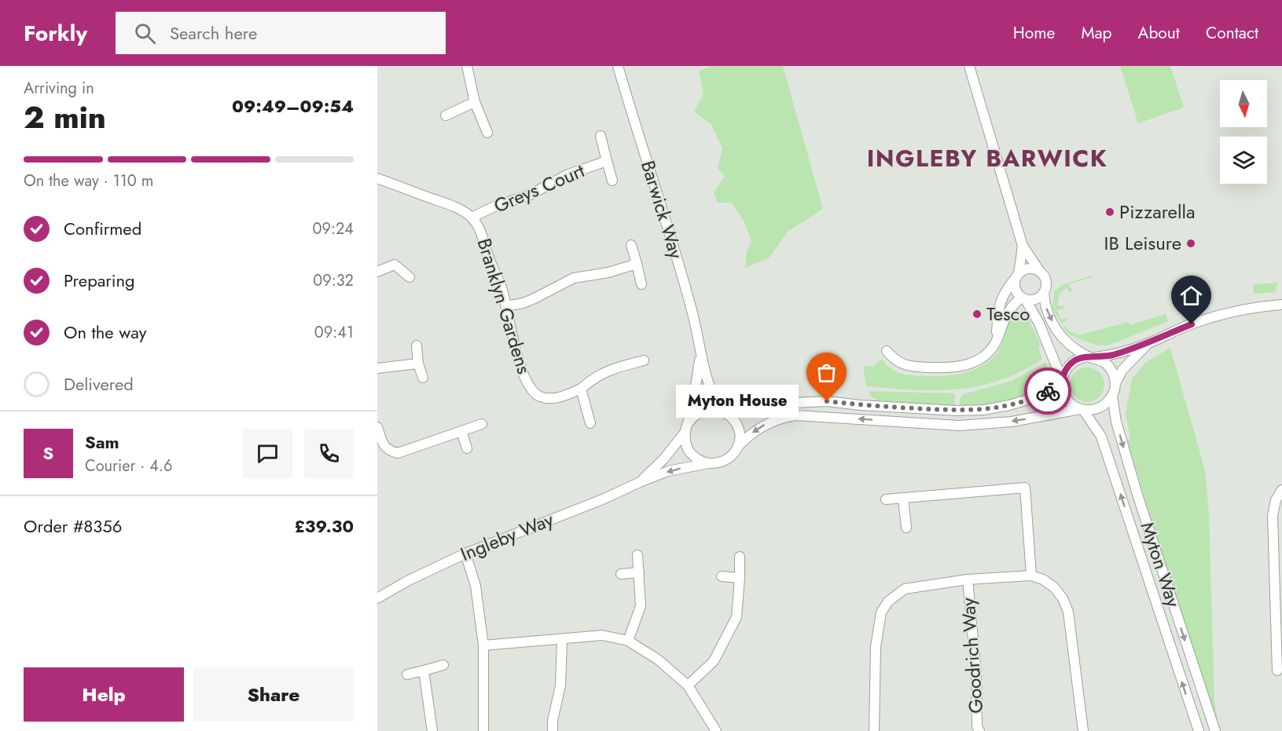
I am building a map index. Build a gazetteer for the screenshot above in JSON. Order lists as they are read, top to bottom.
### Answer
{
  "streets": {
    "street": [
      "Greys Court",
      "Barwick Way",
      "Branklyn Gardens",
      "Ingleby Way",
      "Myton Way",
      "Goodrich Way"
    ]
  },
  "crossings": [
    ["Greys Court", "Branklyn Gardens"],
    ["Barwick Way", "Ingleby Way"]
  ],
  "districts": ["INGLEBY BARWICK"],
  "places": [
    "Pizzarella",
    "IB Leisure",
    "Tesco",
    "Myton House"
  ],
  "north": "bottom",
  "page": {
    "header": "Forkly",
    "search": "Search here",
    "nav": [
      "Home",
      "Map",
      "About",
      "Contact"
    ],
    "heading": ["2 min", "Arriving in", "09:49–09:54"],
    "panel": [
      "Sam",
      "Courier · 4.6",
      "Order #8356",
      "£39.30"
    ],
    "bar": "On the way · 110 m",
    "list": [
      ["Confirmed", "09:24"],
      ["Preparing", "09:32"],
      ["On the way", "09:41"],
      "Delivered"
    ],
    "bubble": "Myton House",
    "round": "S",
    "buttons": ["Help", "Share"]
  }
}
